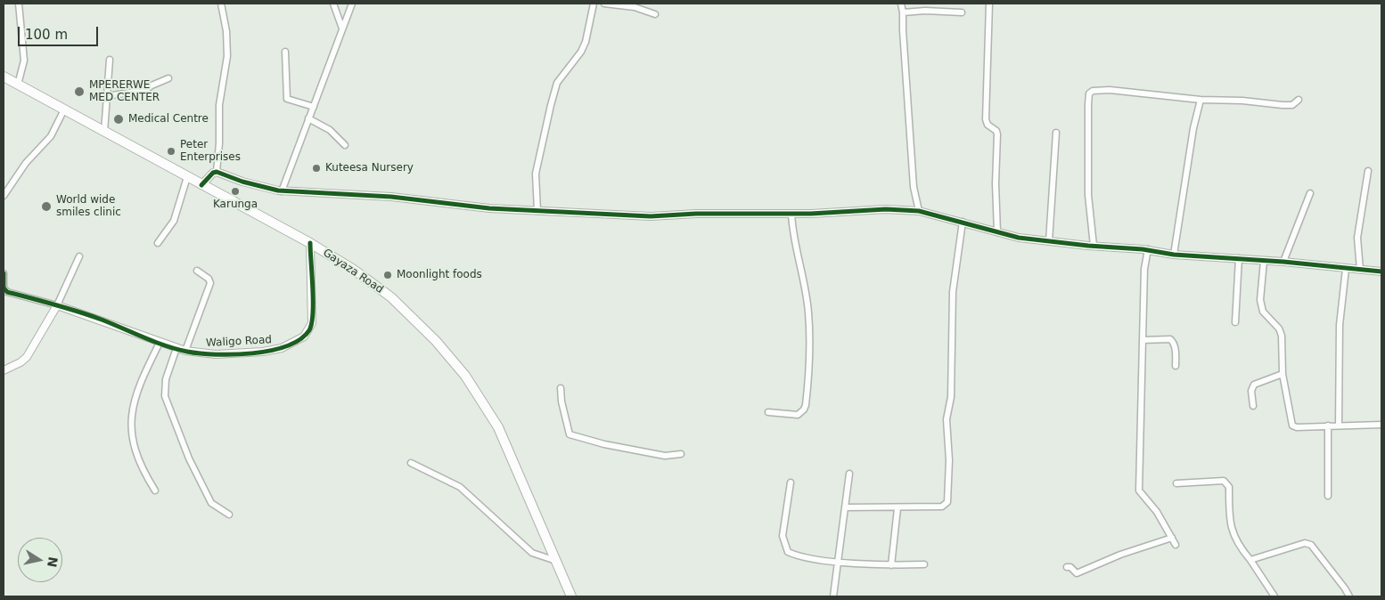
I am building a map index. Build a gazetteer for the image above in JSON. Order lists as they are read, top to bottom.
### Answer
{
  "streets": {
    "main road": ["Gayaza Road"],
    "street": ["Waligo Road"]
  },
  "crossings": [
    ["Gayaza Road", "Waligo Road"]
  ],
  "places": [
    "MPERERWE MED CENTER",
    "Medical Centre",
    "Peter Enterprises",
    "Kuteesa Nursery",
    "Karunga",
    "World wide smiles clinic",
    "Moonlight foods"
  ],
  "scale_bar": "100 m",
  "north": "right"
}
